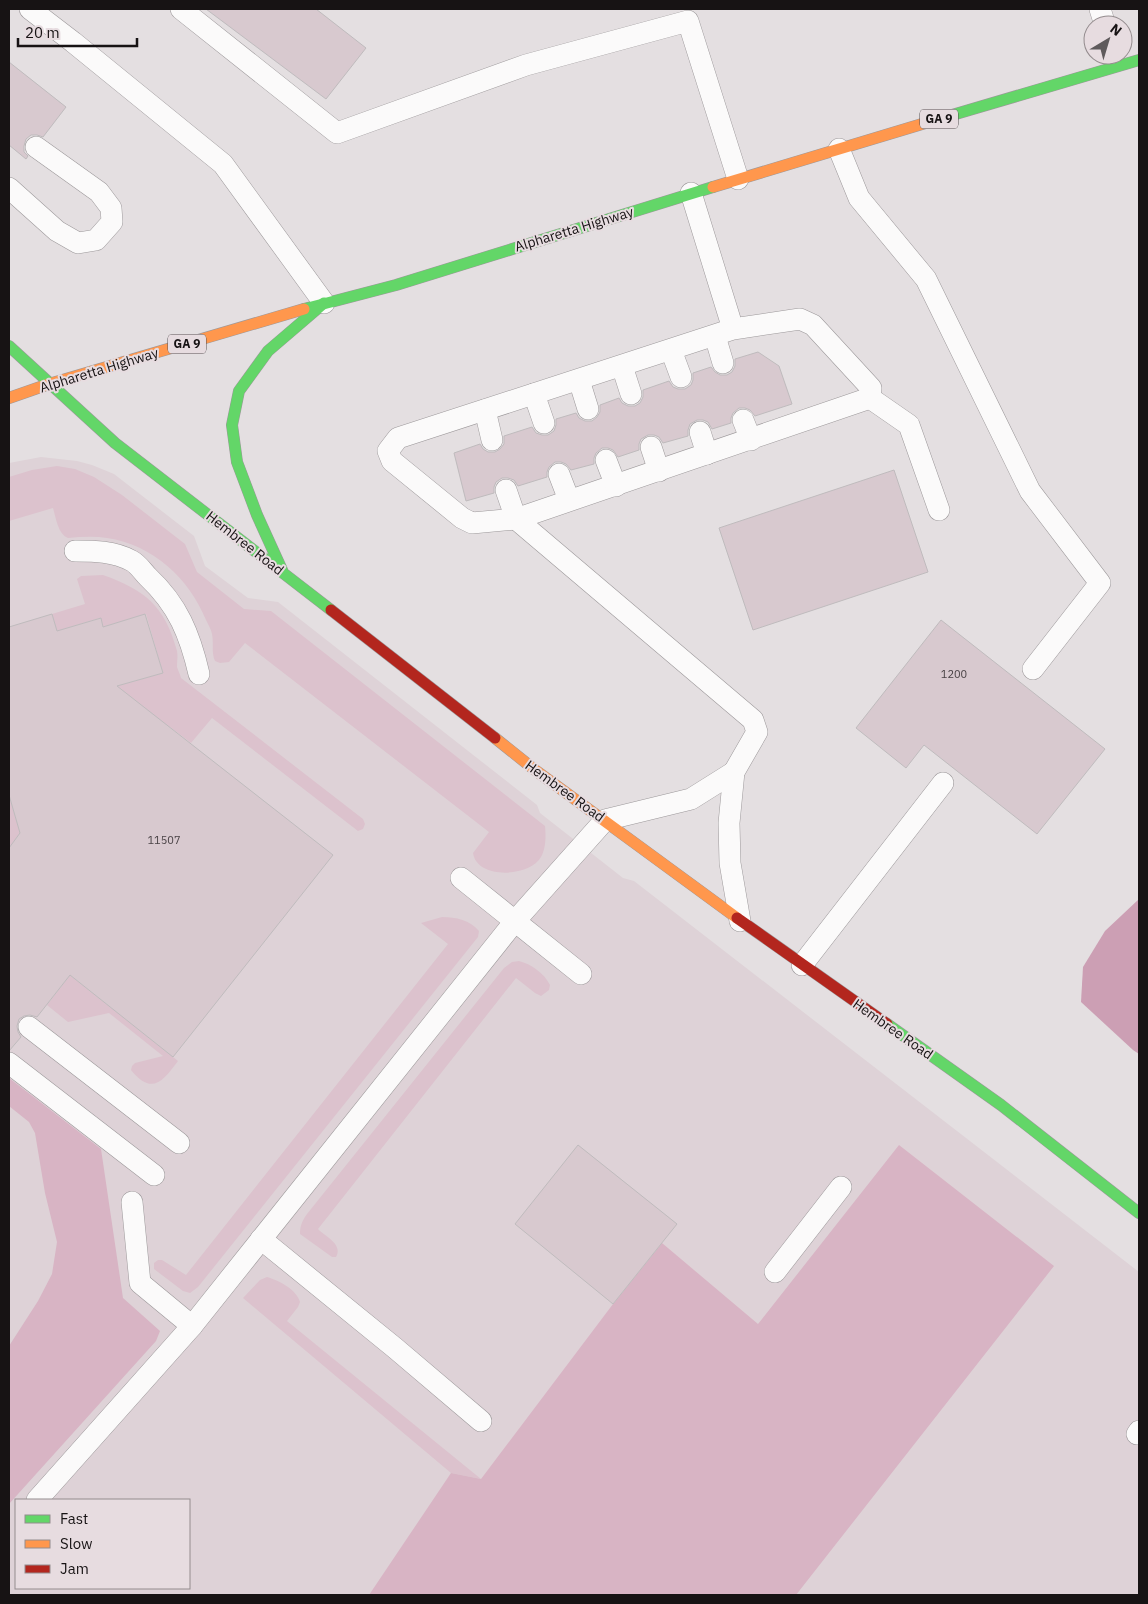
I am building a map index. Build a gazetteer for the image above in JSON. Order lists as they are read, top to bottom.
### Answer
{
  "streets": {
    "main road": ["GA 9", "Alpharetta Highway", "Hembree Road"]
  },
  "crossings": [
    ["Alpharetta Highway", "Hembree Road"]
  ],
  "house_numbers": ["1200", "11507"],
  "legend": ["Fast", "Slow", "Jam"],
  "scale_bar": "20 m",
  "north": "top right"
}
